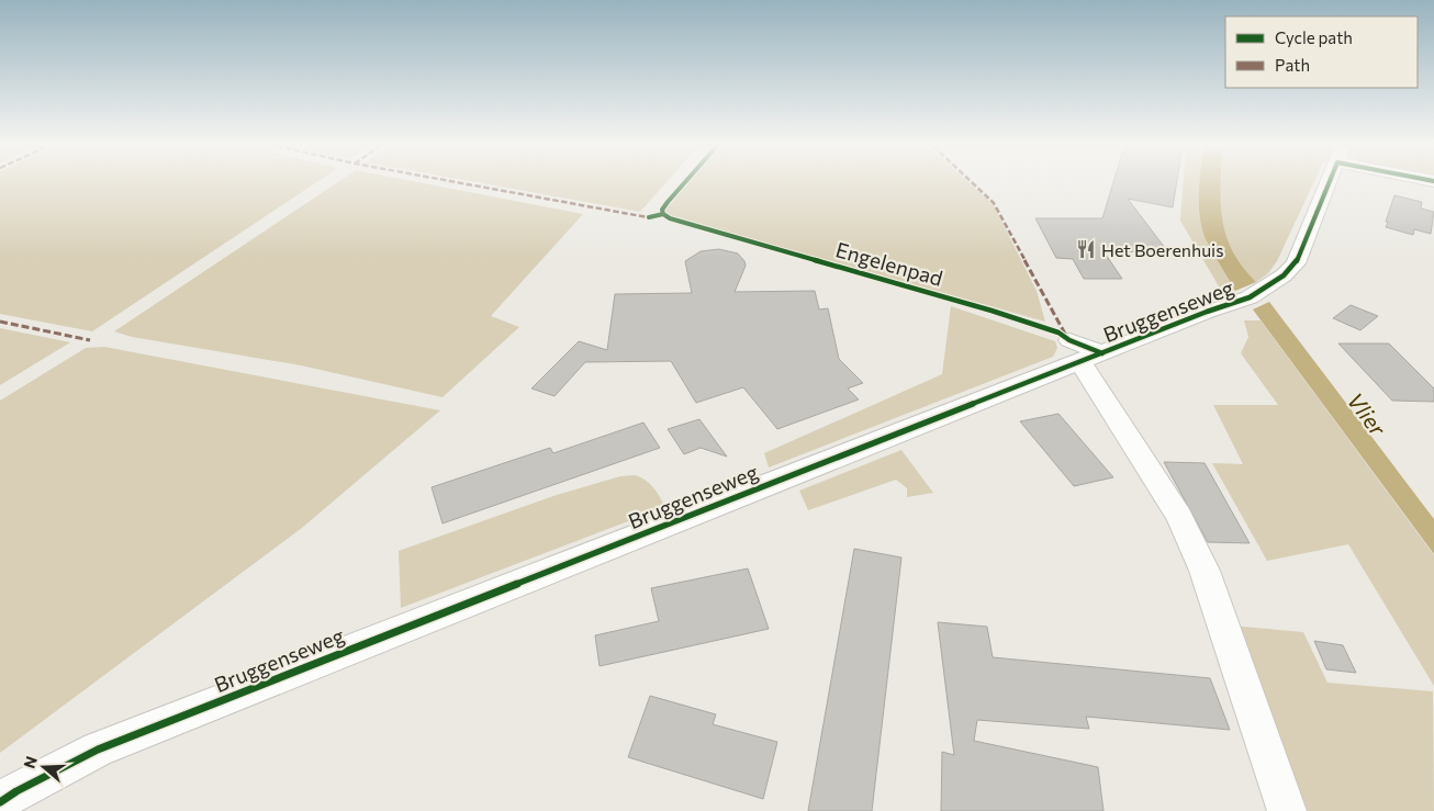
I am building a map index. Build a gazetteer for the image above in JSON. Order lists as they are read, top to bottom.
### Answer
{
  "streets": {
    "street": ["Bruggenseweg"],
    "cycle path": ["Engelenpad"]
  },
  "water": ["Vlier"],
  "places": {
    "restaurant": ["Het Boerenhuis"]
  },
  "legend": ["Cycle path", "Path"],
  "north": "left"
}
